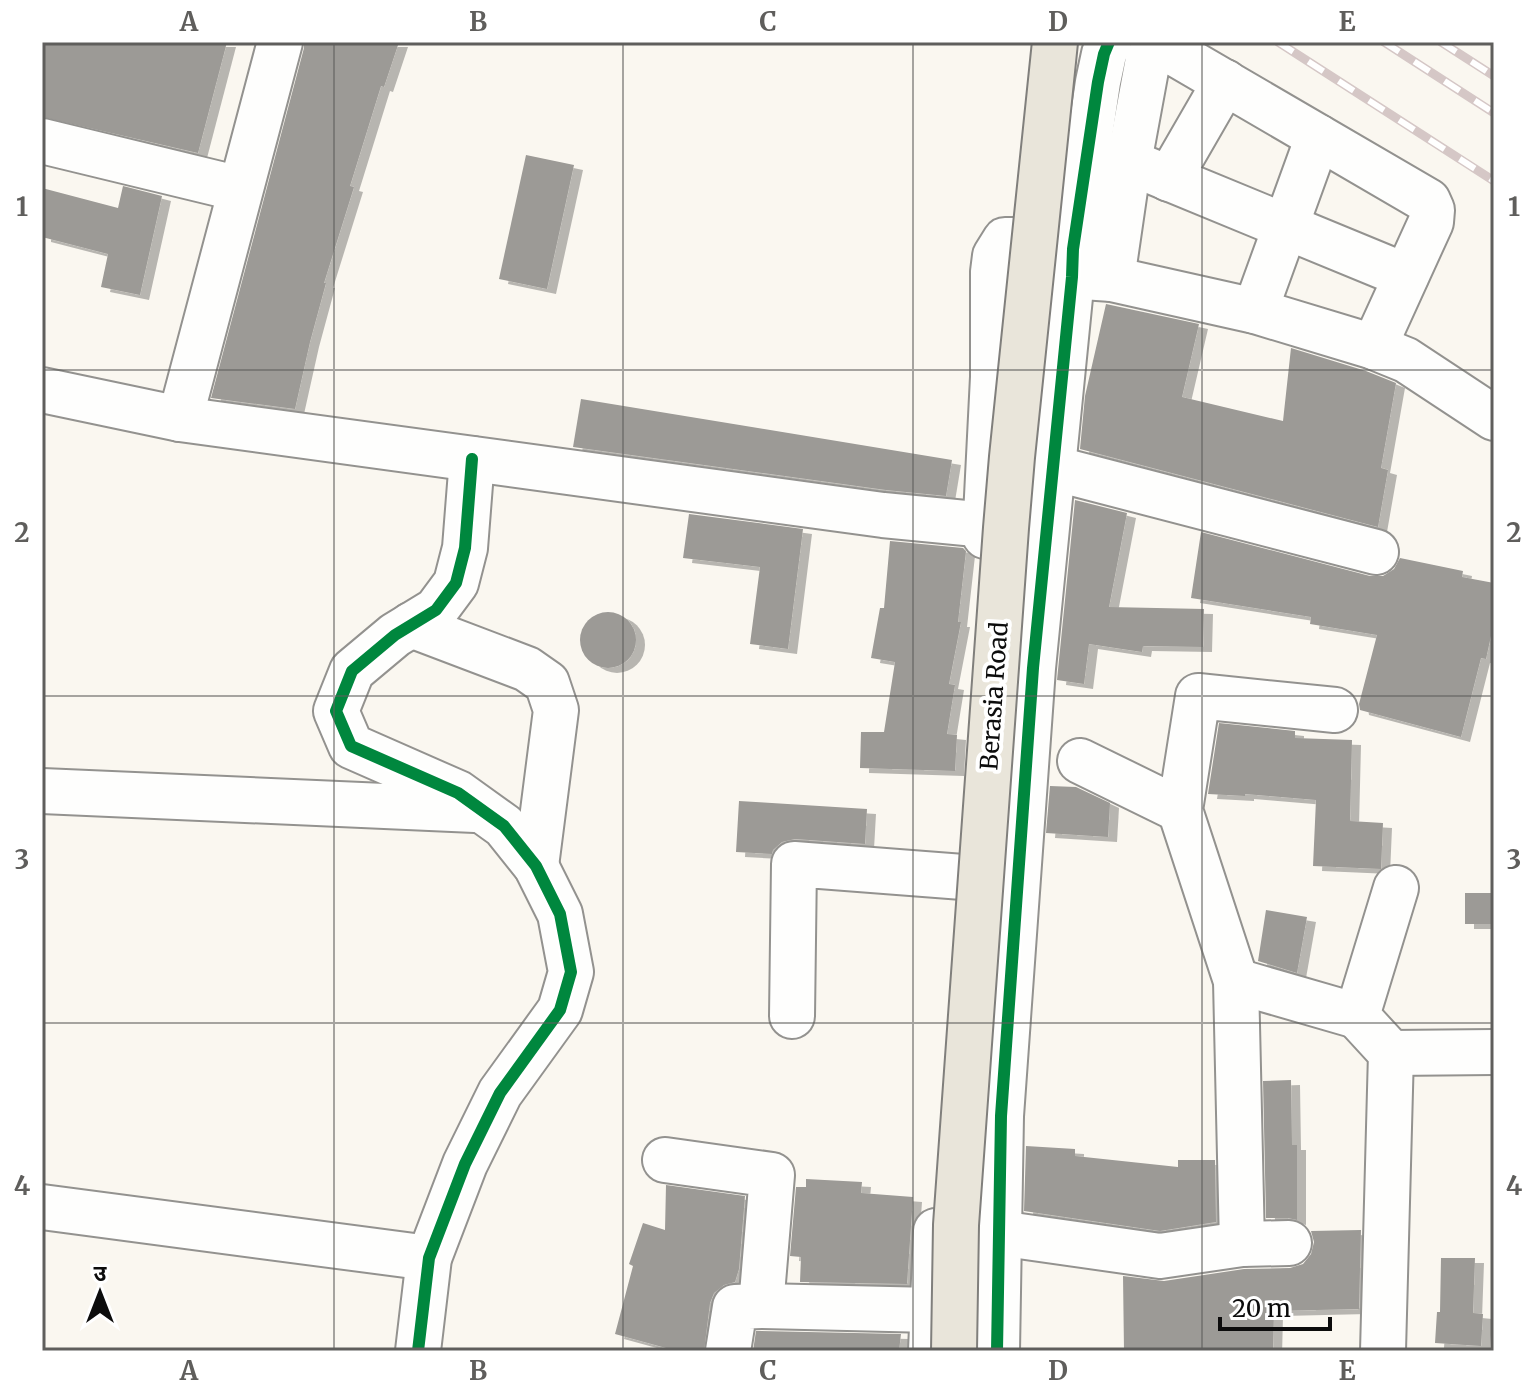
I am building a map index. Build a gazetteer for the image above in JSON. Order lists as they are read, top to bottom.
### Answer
{
  "streets": {
    "main road": ["Berasia Road"]
  },
  "scale_bar": "20 m",
  "north": "top",
  "grid": {
    "columns": [
      "A",
      "B",
      "C",
      "D",
      "E"
    ],
    "rows": [
      "1",
      "2",
      "3",
      "4"
    ]
  }
}
